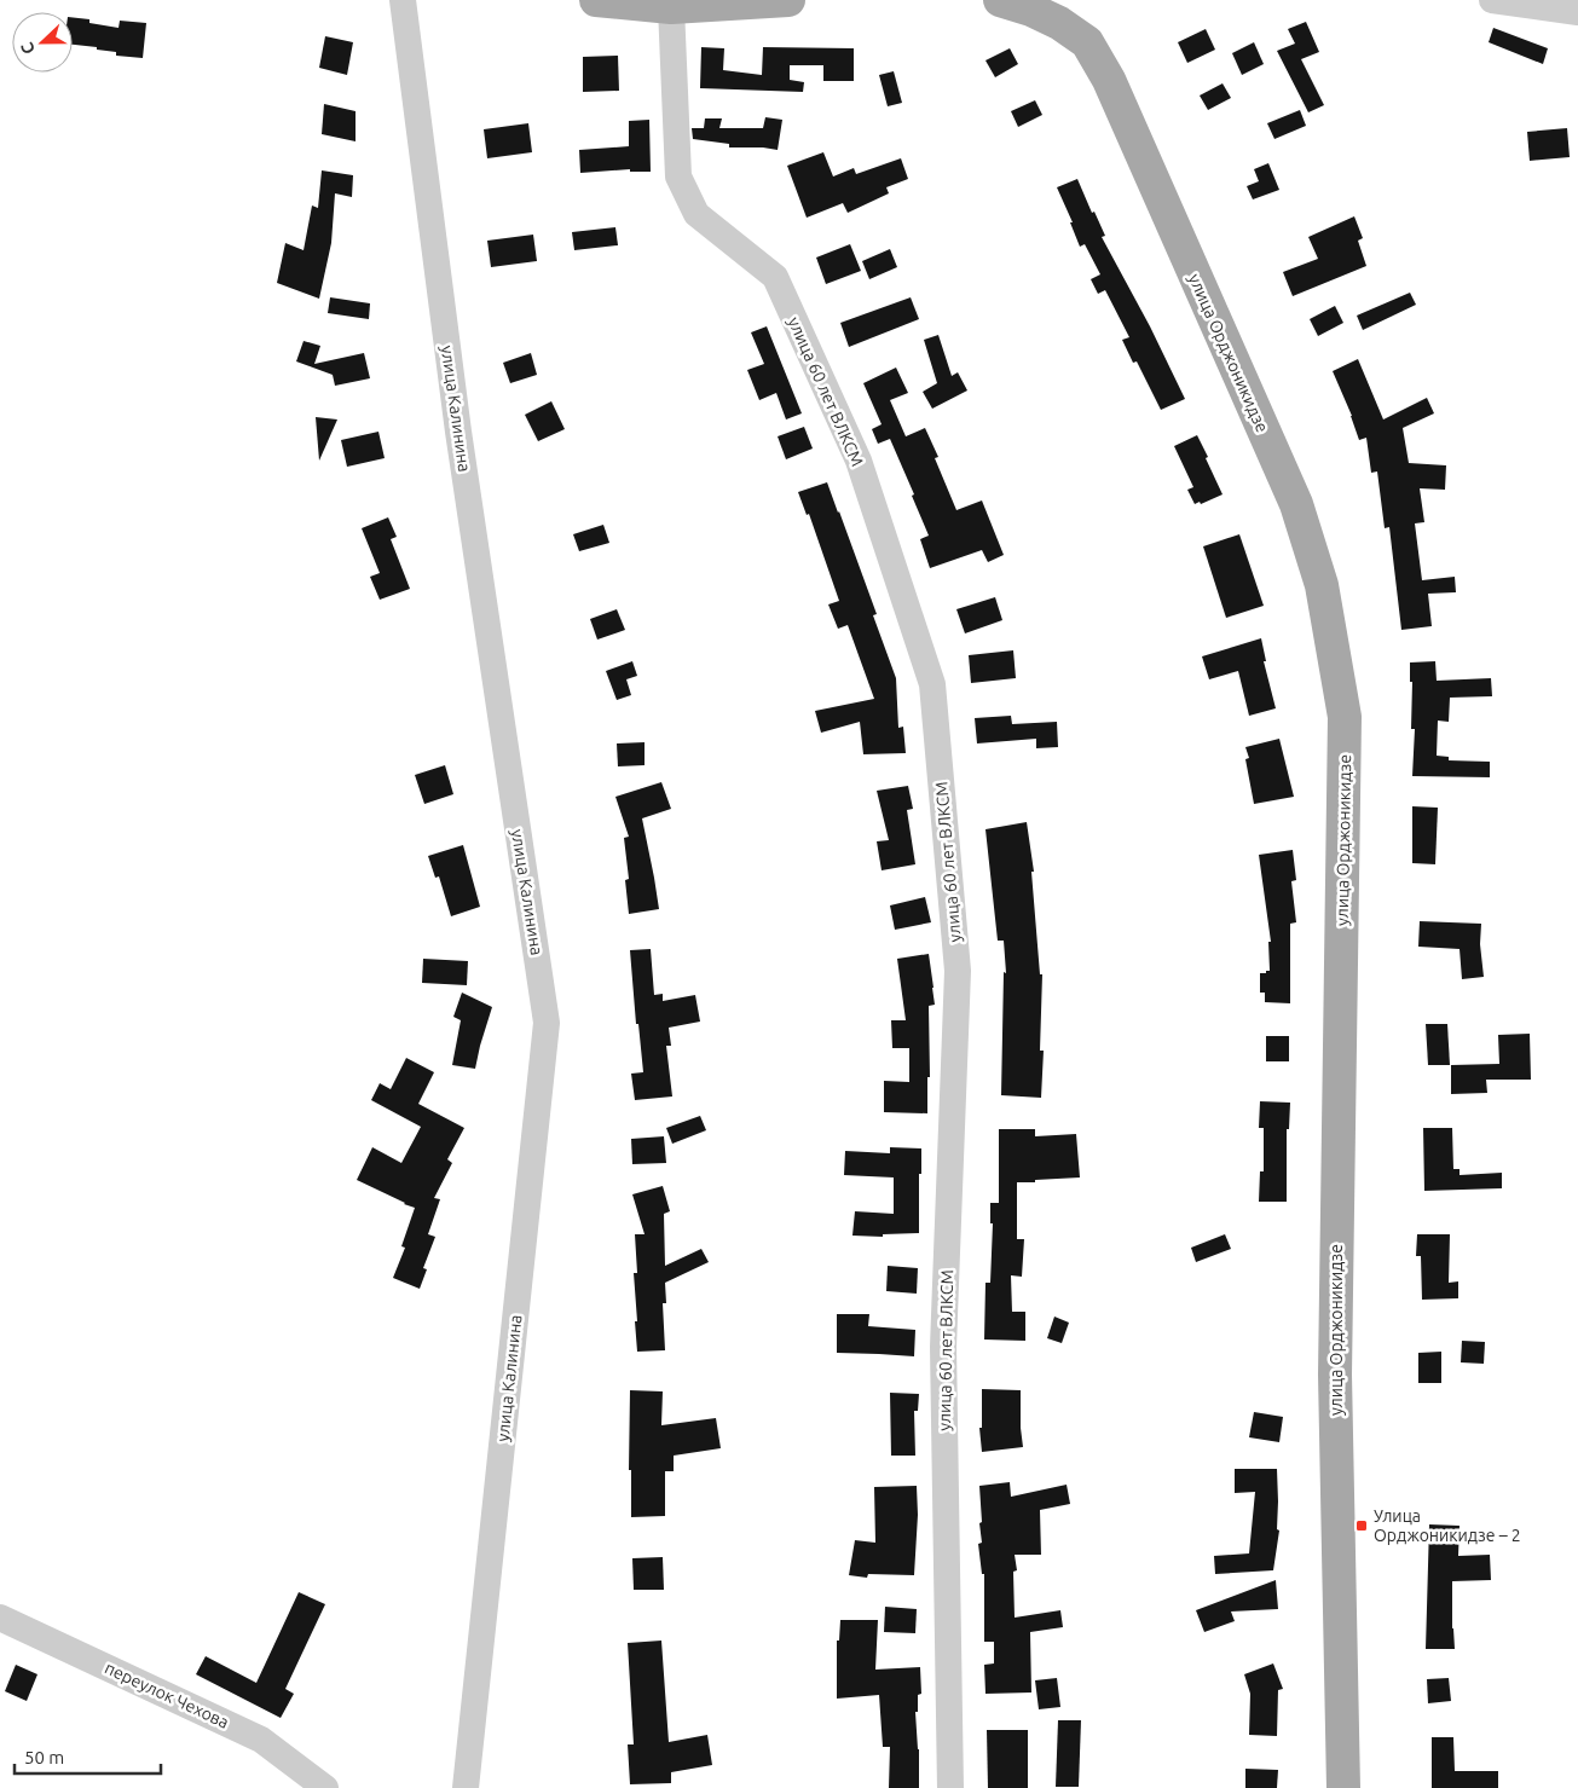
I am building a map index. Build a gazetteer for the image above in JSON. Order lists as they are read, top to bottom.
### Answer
{
  "streets": {
    "main road": ["улица Орджоникидзе"],
    "street": ["улица 60 лет ВЛКСМ", "улица Калинина", "переулок Чехова"]
  },
  "places": {
    "transit": ["Улица Орджоникидзе – 2"]
  },
  "scale_bar": "50 m",
  "north": "left"
}
